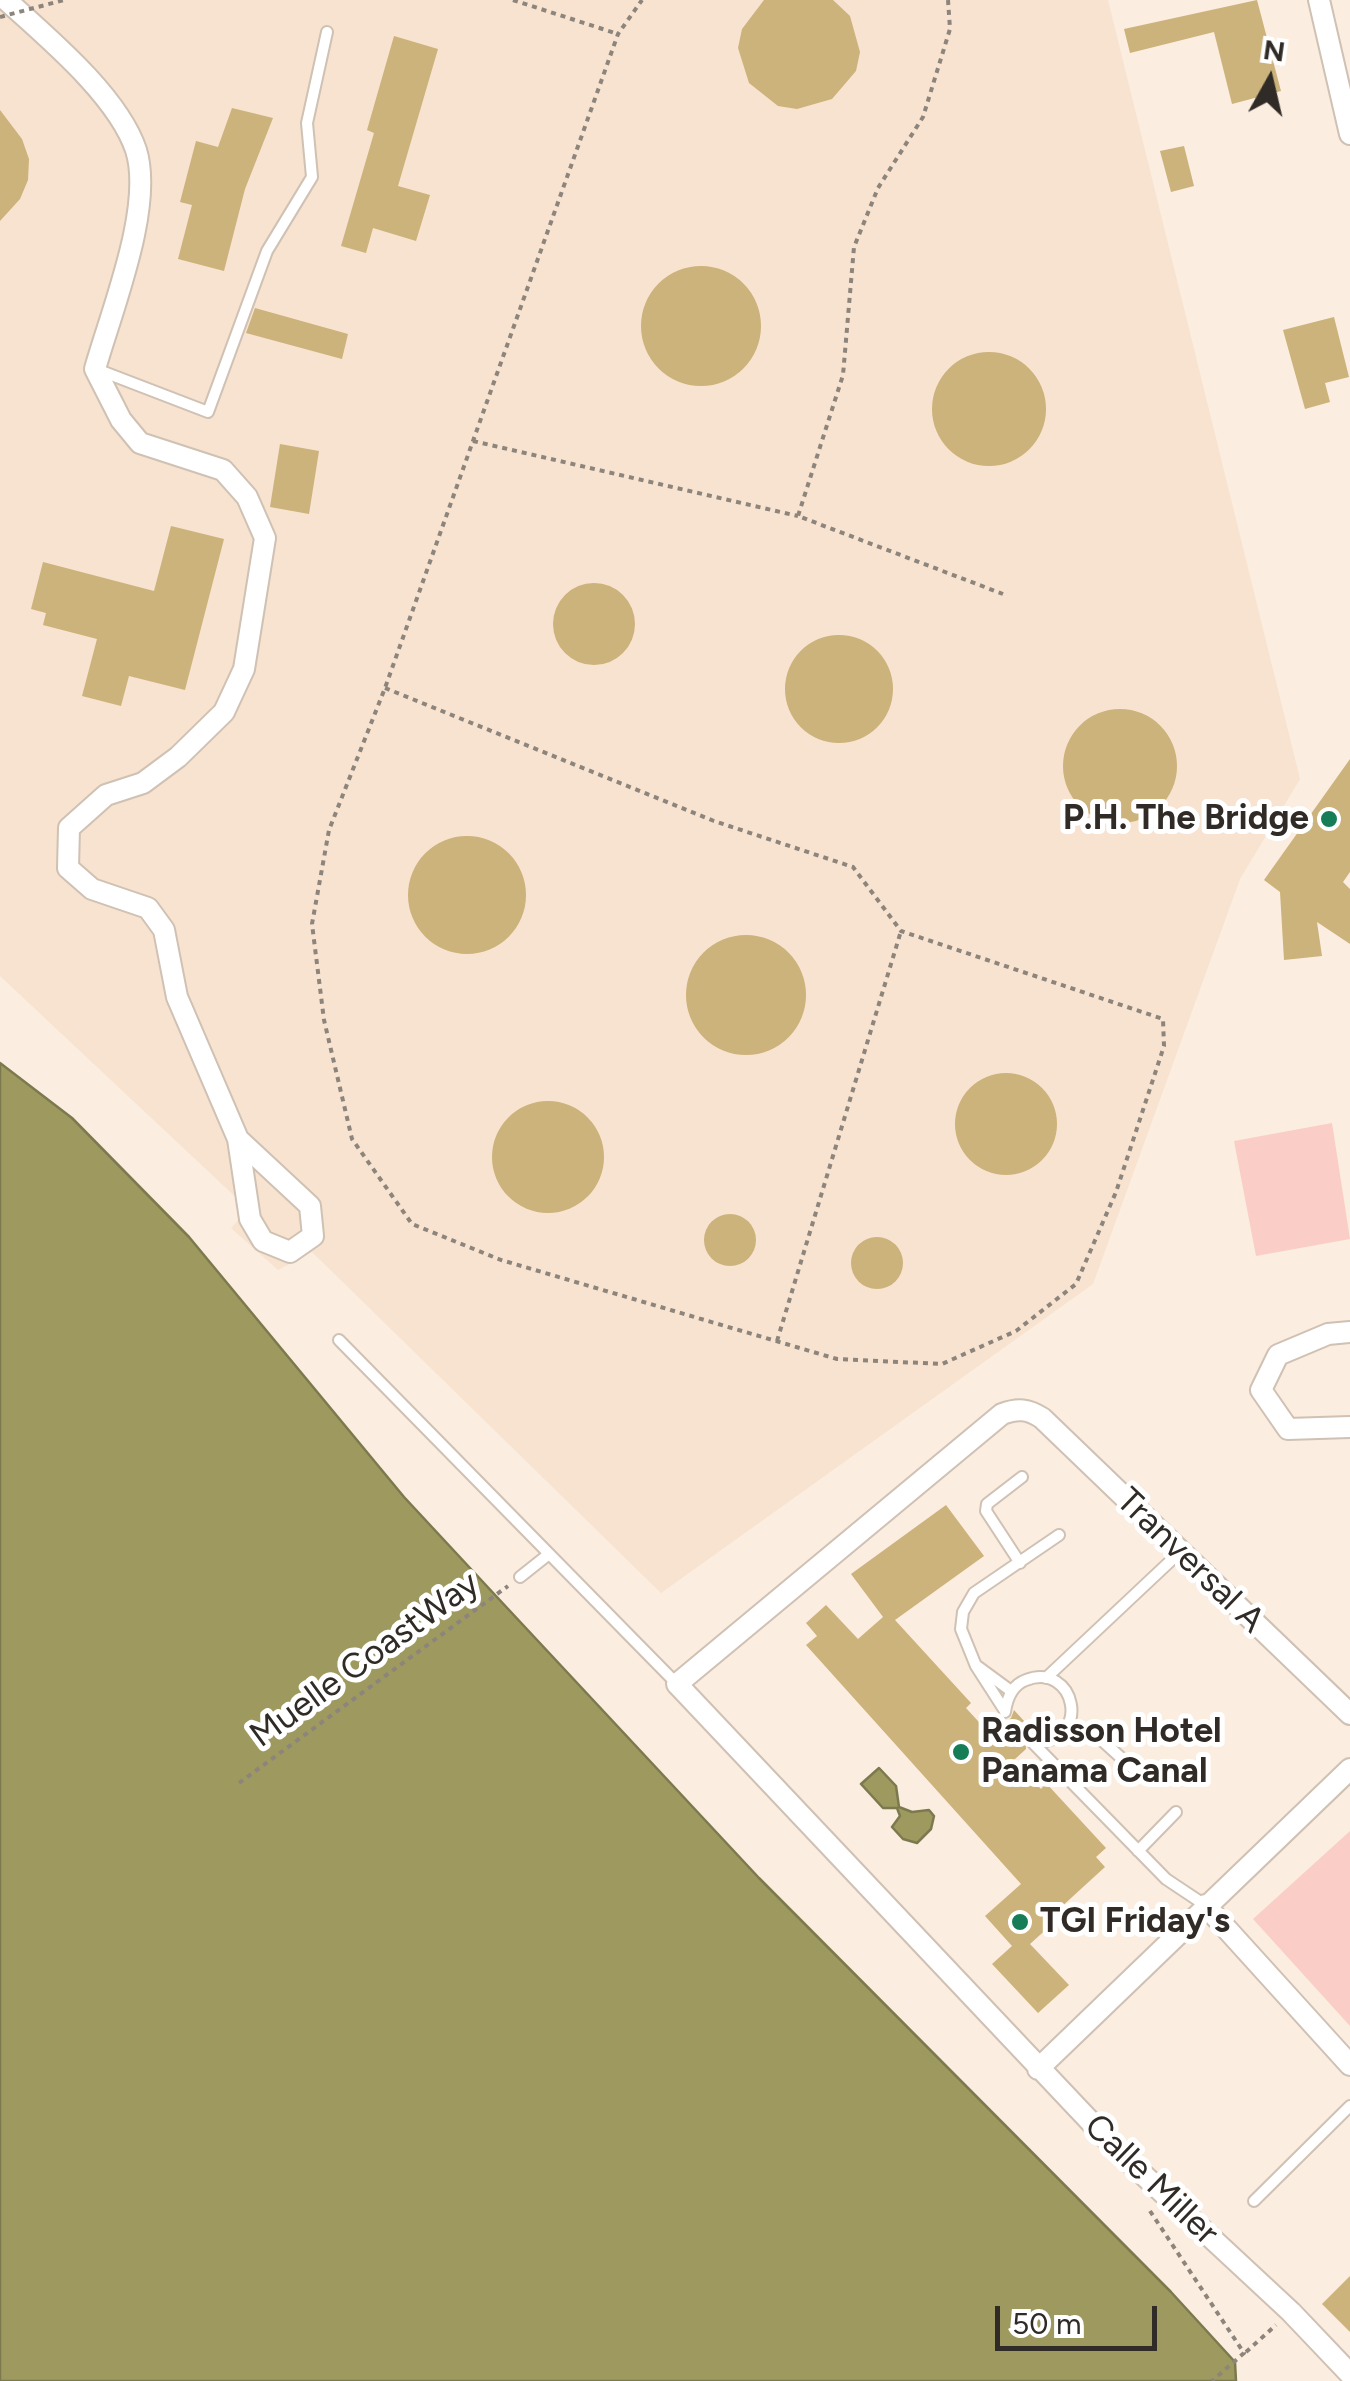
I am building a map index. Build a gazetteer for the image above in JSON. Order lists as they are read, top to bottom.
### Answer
{
  "streets": {
    "street": ["Tranversal A", "Calle Miller"],
    "path": ["Muelle CoastWay"]
  },
  "crossings": [
    ["Tranversal A", "Calle Miller"]
  ],
  "places": ["P.H. The Bridge", "Radisson Hotel Panama Canal", "TGI Friday's"],
  "scale_bar": "50 m",
  "north": "top"
}
